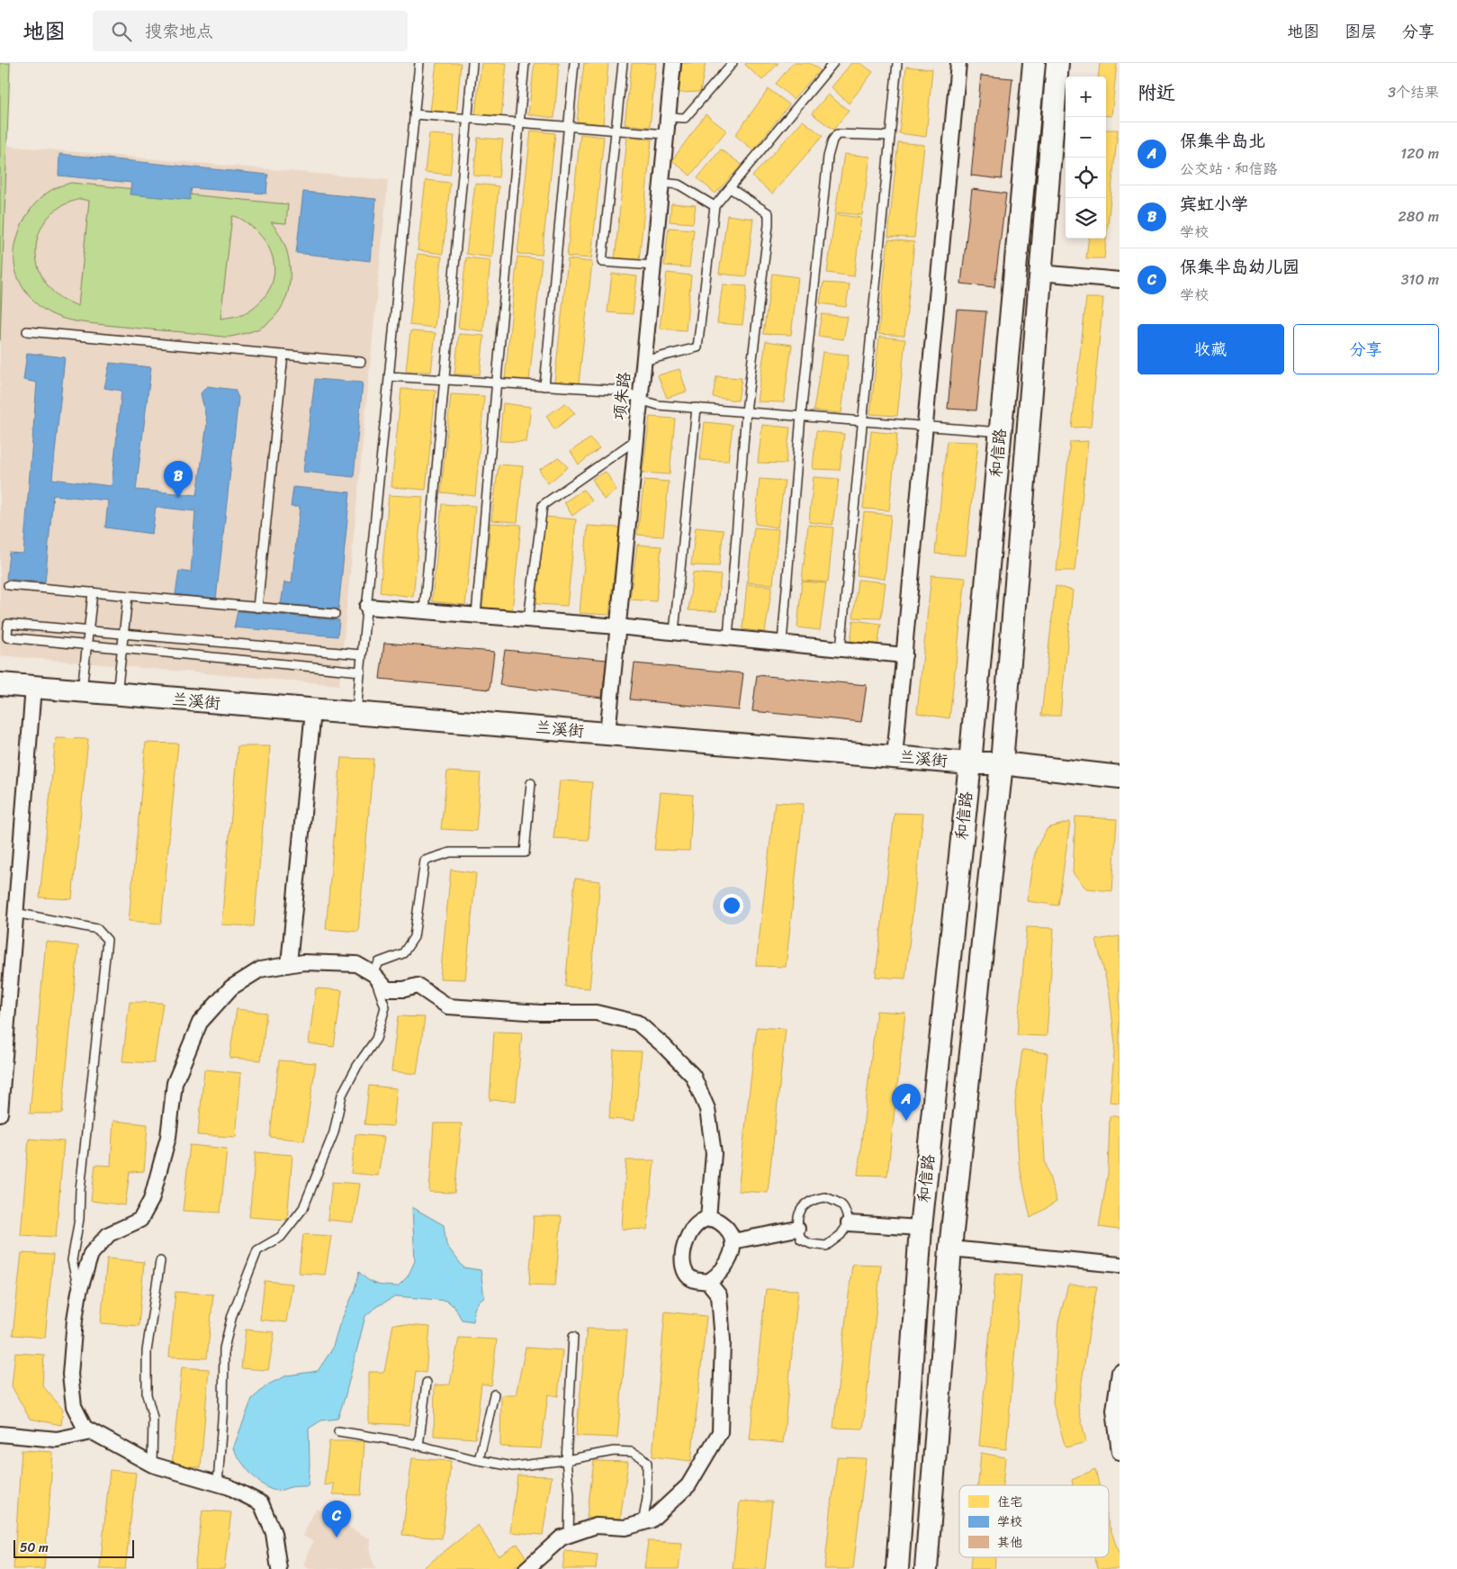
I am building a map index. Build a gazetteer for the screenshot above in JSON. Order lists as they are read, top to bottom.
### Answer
{
  "streets": {
    "street": ["项朱路", "和信路", "兰溪街"]
  },
  "crossings": [
    ["项朱路", "兰溪街"],
    ["和信路", "兰溪街"]
  ],
  "legend": ["住宅", "学校", "其他"],
  "scale_bar": "50 m",
  "page": {
    "header": "地图",
    "search": "搜索地点",
    "nav": ["地图", "图层", "分享"],
    "heading": ["附近", "3个结果"],
    "map_buttons": ["+", "−"],
    "list": [
      {
        "mark": "A",
        "name": "保集半岛北",
        "note": "公交站 · 和信路",
        "value": "120 m"
      },
      {
        "mark": "B",
        "name": "宾虹小学",
        "note": "学校",
        "value": "280 m"
      },
      {
        "mark": "C",
        "name": "保集半岛幼儿园",
        "note": "学校",
        "value": "310 m"
      }
    ],
    "buttons": ["收藏", "分享"],
    "pins": ["B", "A", "C"],
    "scale": "50 m"
  }
}
